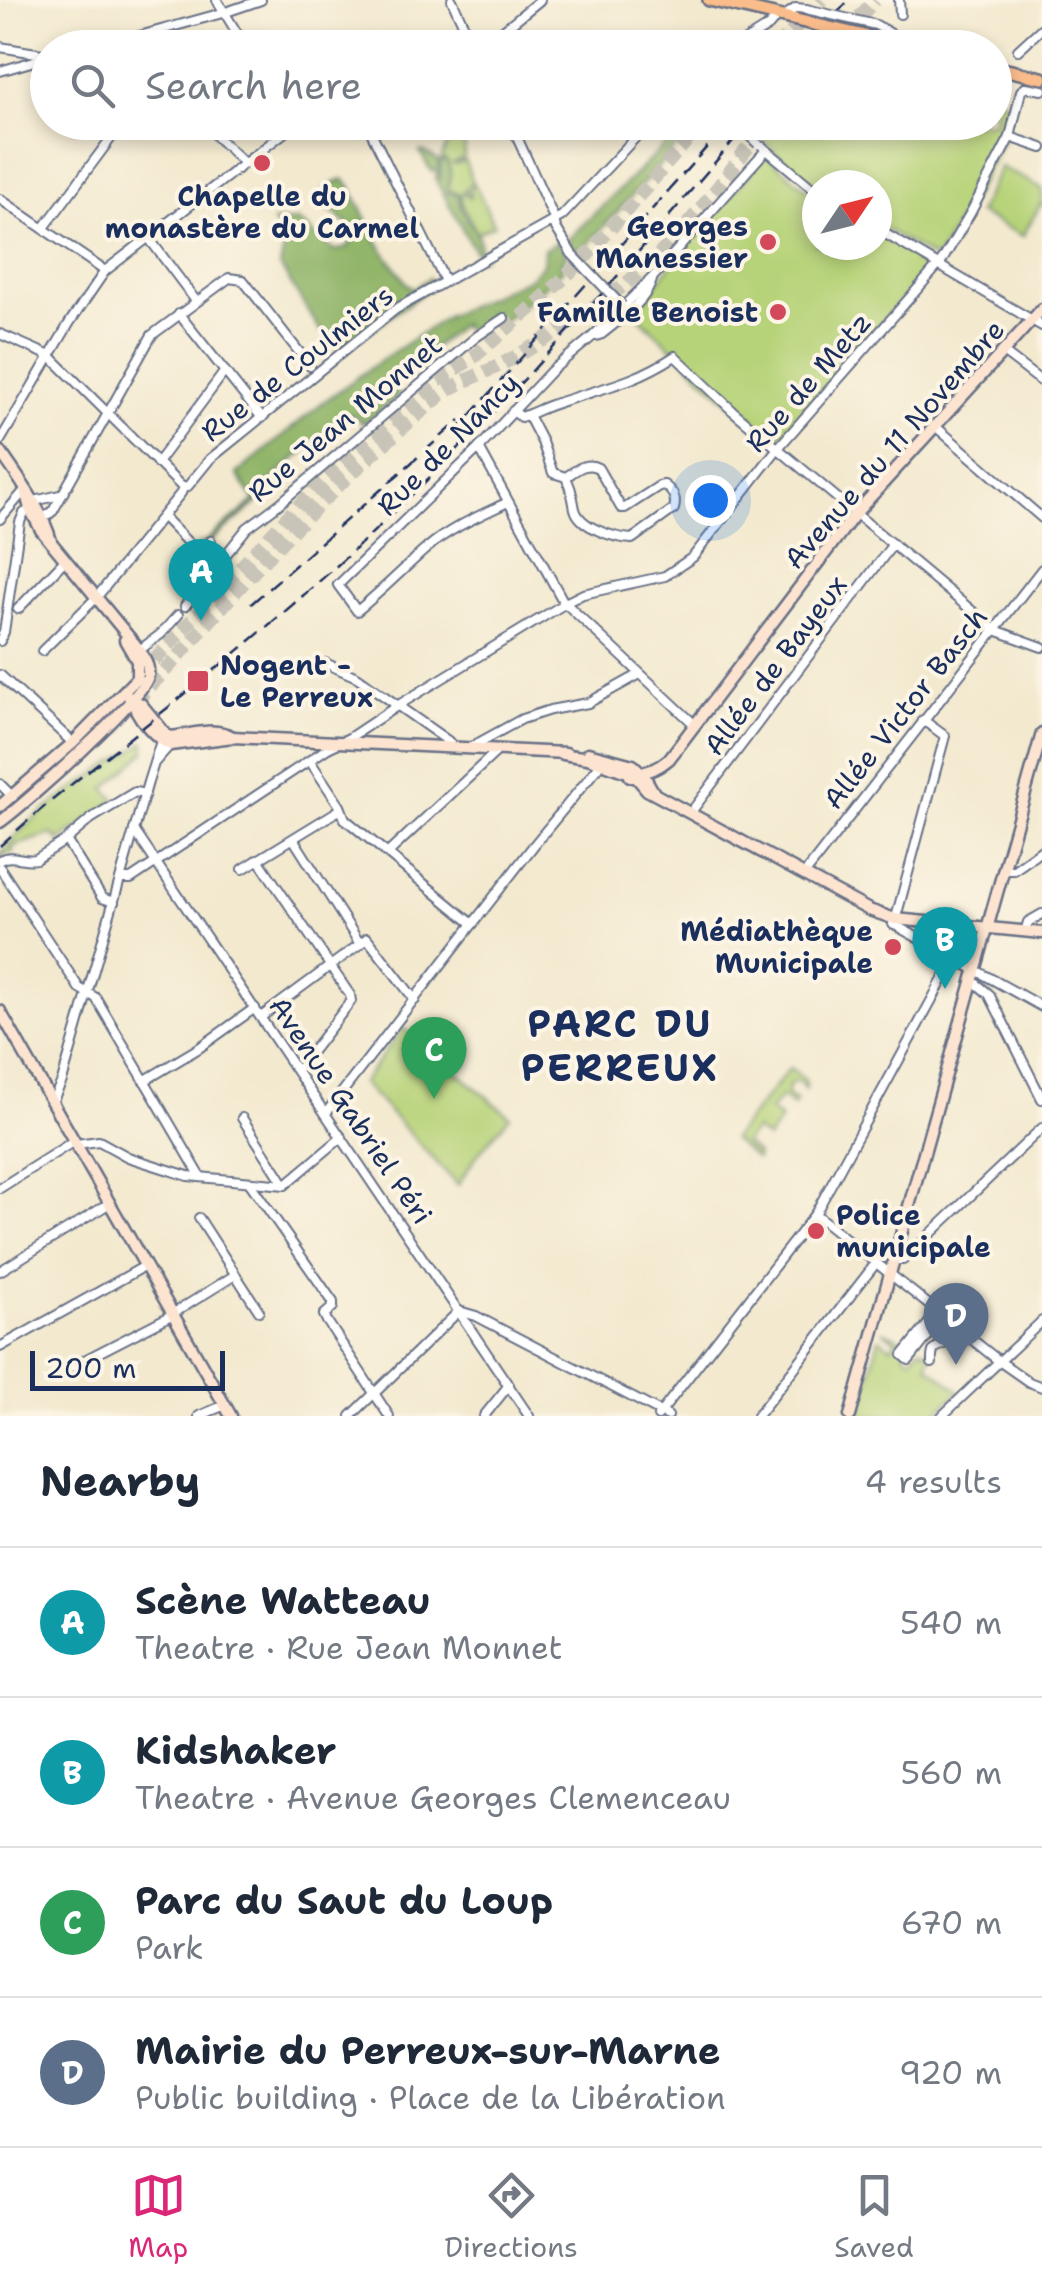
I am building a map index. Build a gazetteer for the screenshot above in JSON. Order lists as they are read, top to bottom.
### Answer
{
  "streets": {
    "street": [
      "Rue de Coulmiers",
      "Rue de Metz",
      "Rue Jean Monnet",
      "Rue de Nancy",
      "Avenue du 11 Novembre",
      "Allée de Bayeux",
      "Allée Victor Basch",
      "Avenue Gabriel Péri"
    ]
  },
  "crossings": [
    ["Rue de Metz", "Avenue Gabriel Péri"]
  ],
  "districts": ["PARC DU PERREUX"],
  "places": {
    "other": [
      "Chapelle du monastère du Carmel",
      "Georges Manessier",
      "Famille Benoist",
      "Médiathèque Municipale",
      "Police municipale"
    ],
    "transit": ["Nogent - Le Perreux"]
  },
  "scale_bar": "200 m",
  "north": "top right",
  "page": {
    "search": "Search here",
    "pins": [
      "A",
      "B",
      "C",
      "D"
    ],
    "scale": "200 m",
    "heading": ["Nearby", "4 results"],
    "list": [
      {
        "mark": "A",
        "name": "Scène Watteau",
        "note": "Theatre · Rue Jean Monnet",
        "value": "540 m"
      },
      {
        "mark": "B",
        "name": "Kidshaker",
        "note": "Theatre · Avenue Georges Clemenceau",
        "value": "560 m"
      },
      {
        "mark": "C",
        "name": "Parc du Saut du Loup",
        "note": "Park",
        "value": "670 m"
      },
      {
        "mark": "D",
        "name": "Mairie du Perreux-sur-Marne",
        "note": "Public building · Place de la Libération",
        "value": "920 m"
      }
    ],
    "nav": ["Map", "Directions", "Saved"]
  }
}
